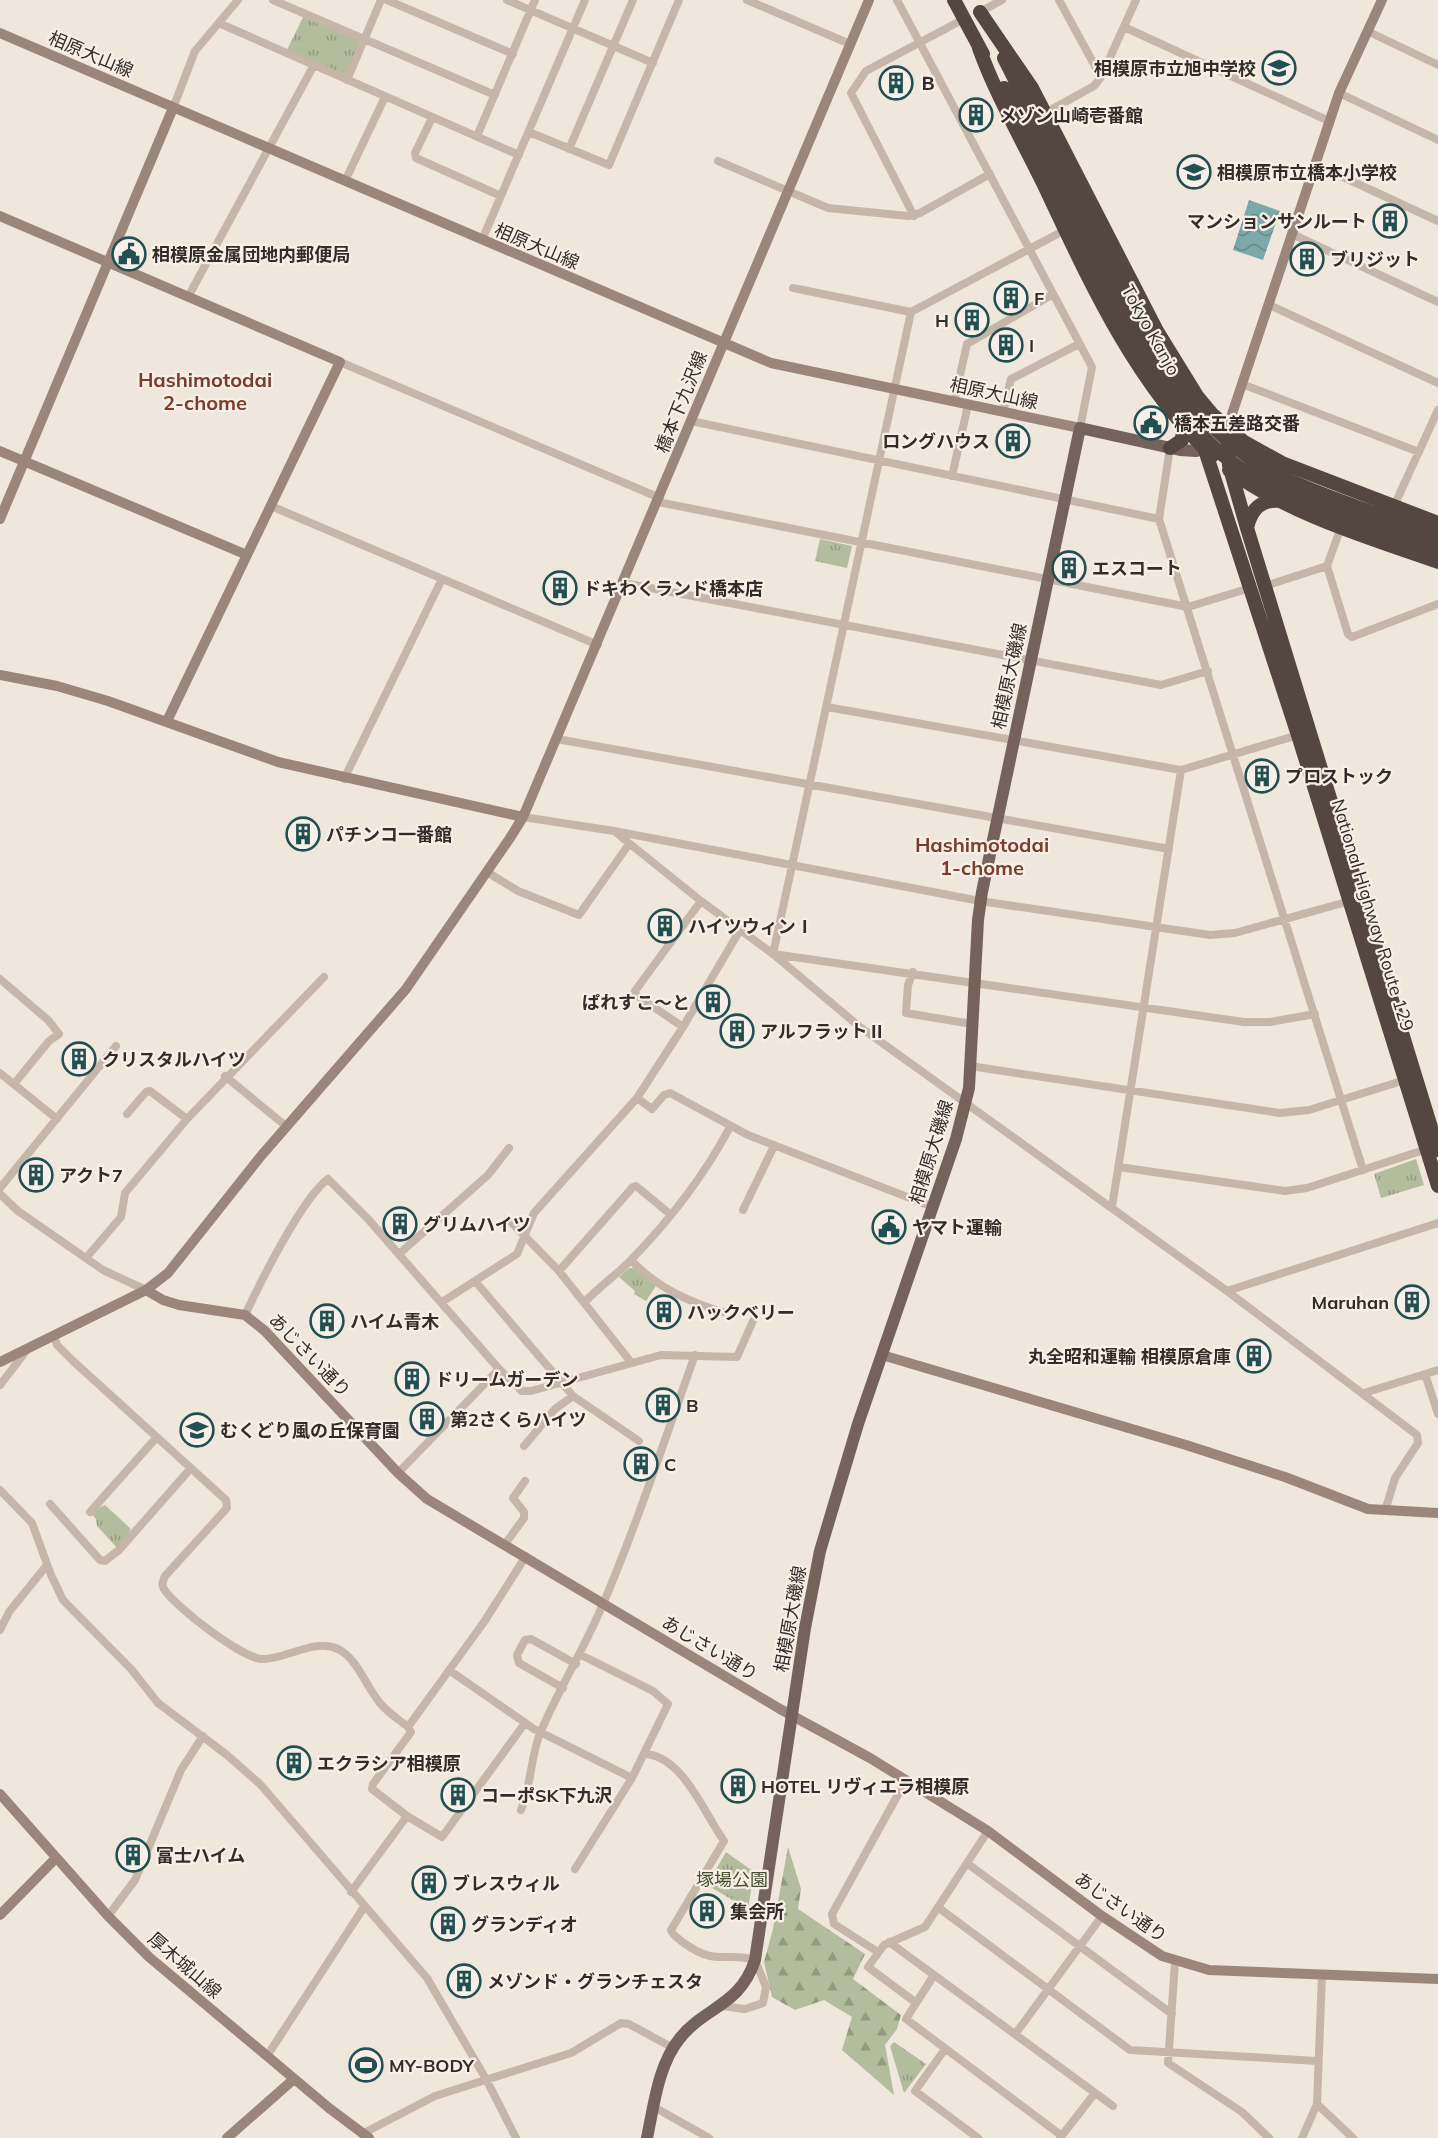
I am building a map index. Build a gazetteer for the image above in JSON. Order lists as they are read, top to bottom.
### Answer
{
  "streets": {
    "highway": ["Tokyo Kanjo", "National Highway Route 129"],
    "main road": ["相模原大磯線"],
    "street": [
      "相原大山線",
      "橋本下九沢線",
      "あじさい通り",
      "厚木城山線"
    ]
  },
  "crossings": [
    ["相原大山線", "橋本下九沢線"],
    ["相原大山線", "相模原大磯線"],
    ["橋本下九沢線", "あじさい通り"],
    ["相模原大磯線", "あじさい通り"]
  ],
  "districts": ["Hashimotodai 2-chome", "Hashimotodai 1-chome"],
  "parks": ["塚場公園"],
  "places": {
    "school or university": ["相模原市立旭中学校", "相模原市立橋本小学校", "むくどり風の丘保育園"],
    "building": [
      "Ｂ",
      "メゾン山崎壱番館",
      "マンションサンルート",
      "ブリジット",
      "F",
      "H",
      "I",
      "ロングハウス",
      "エスコート",
      "ドキわくランド橋本店",
      "プロストック",
      "パチンコ一番館",
      "ハイツウィンⅠ",
      "ぱれすこ～と",
      "アルフラットⅡ",
      "クリスタルハイツ",
      "アクト7",
      "グリムハイツ",
      "Maruhan",
      "ハックベリー",
      "ハイム青木",
      "丸全昭和運輸 相模原倉庫",
      "ドリームガーデン",
      "B",
      "第2さくらハイツ",
      "C",
      "エクラシア相模原",
      "HOTEL リヴィエラ相模原",
      "コーポSK下九沢",
      "富士ハイム",
      "ブレスウィル",
      "集会所",
      "グランディオ",
      "メゾンド・グランチェスタ"
    ],
    "public building": ["相模原金属団地内郵便局", "橋本五差路交番", "ヤマト運輸"],
    "sports": ["MY-BODY"]
  }
}
